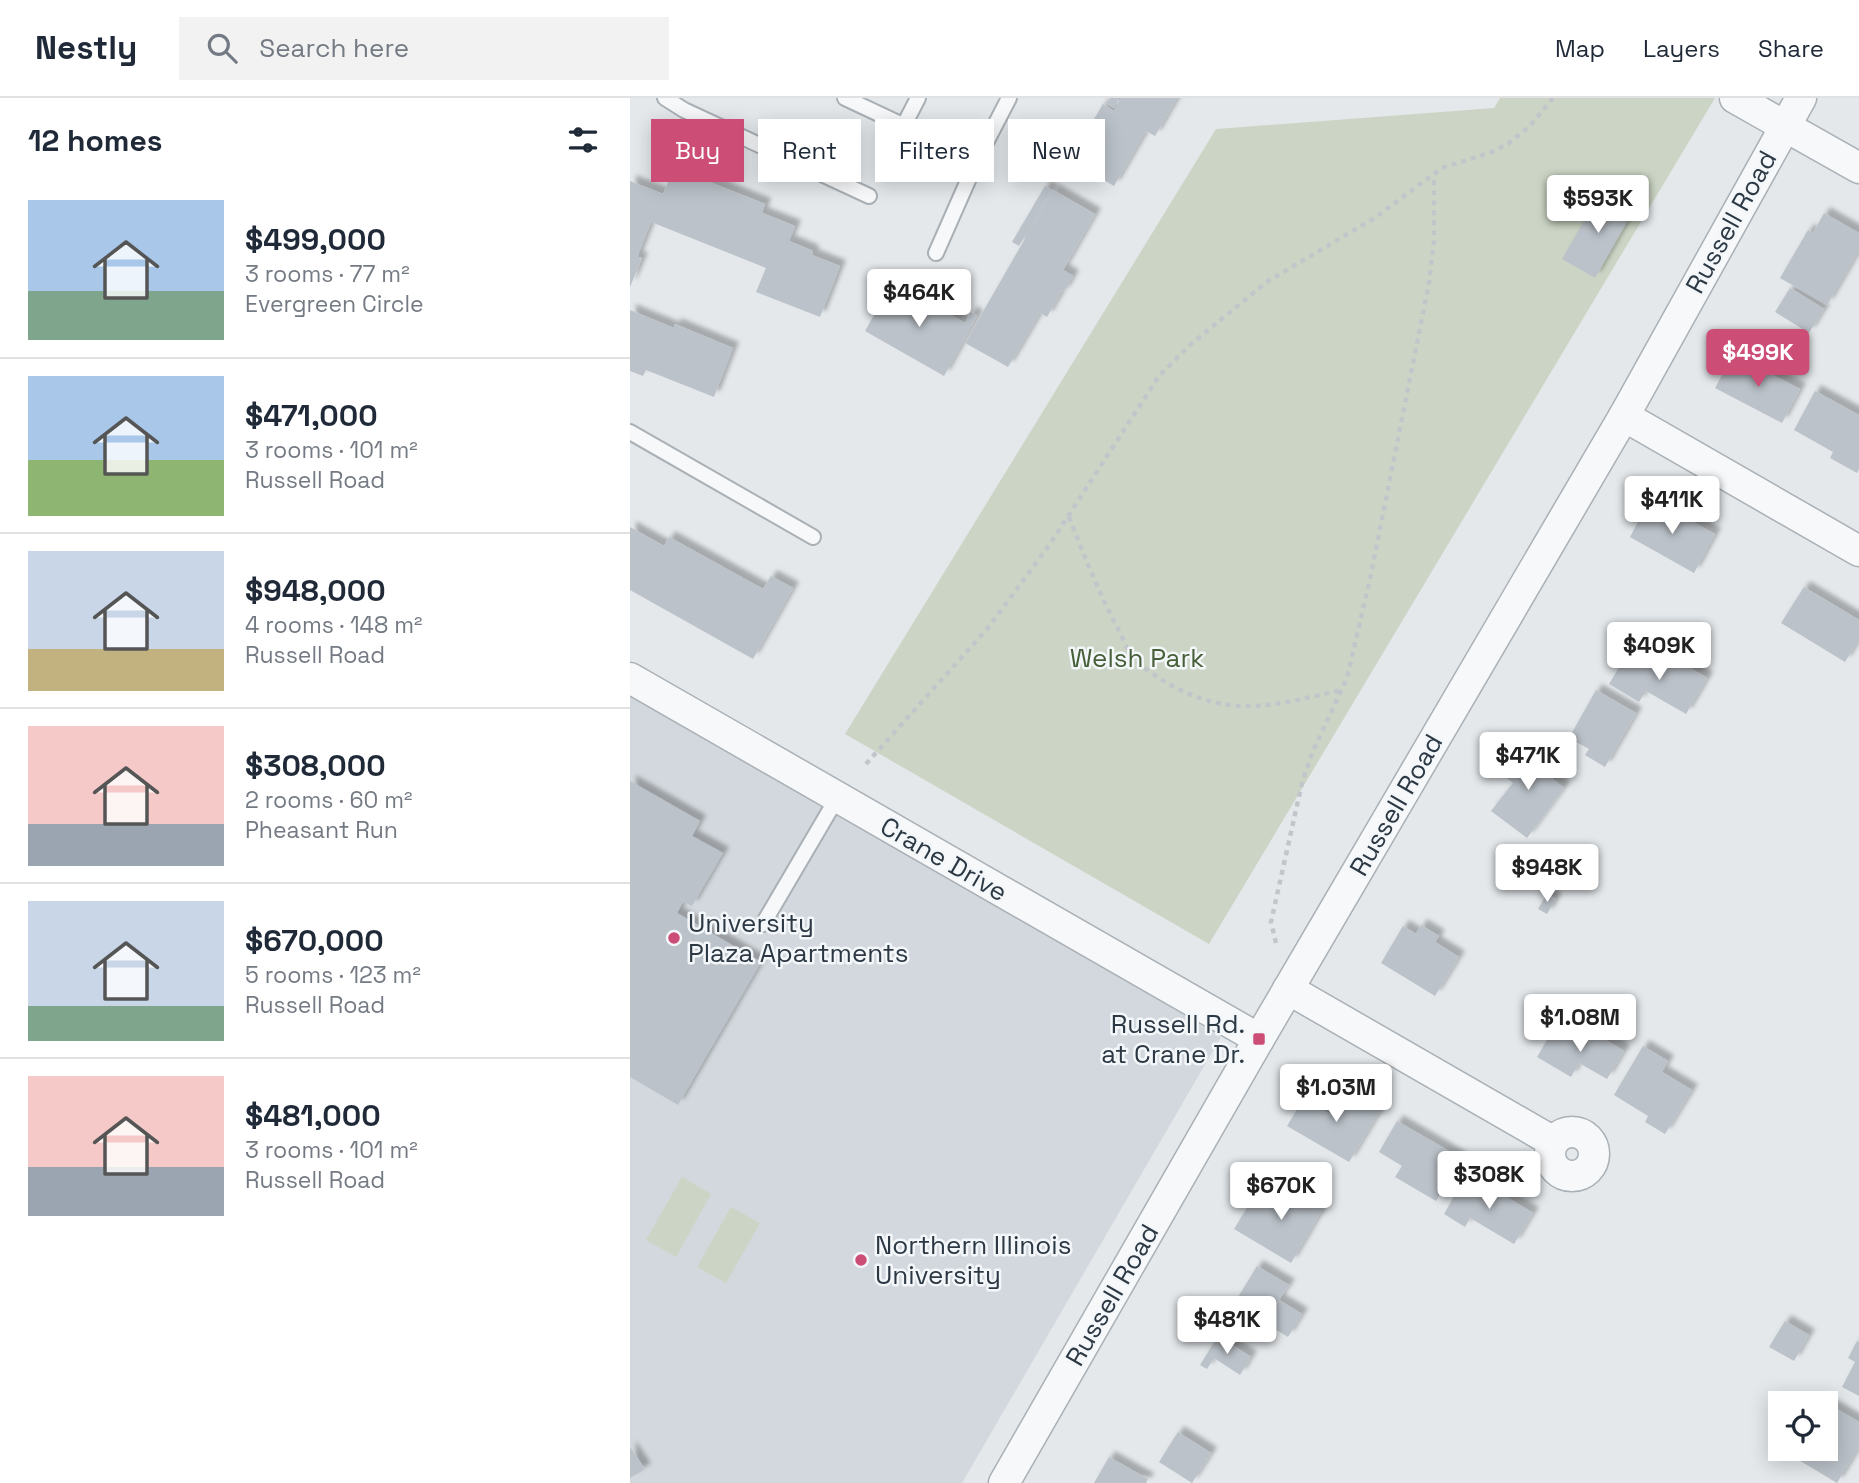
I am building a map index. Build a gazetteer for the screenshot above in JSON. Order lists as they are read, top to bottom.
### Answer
{
  "streets": {
    "street": ["Russell Road", "Crane Drive"]
  },
  "crossings": [
    ["Russell Road", "Crane Drive"]
  ],
  "parks": ["Welsh Park"],
  "places": {
    "other": ["University Plaza Apartments", "Northern Illinois University"],
    "transit": ["Russell Rd. at Crane Dr."]
  },
  "page": {
    "header": "Nestly",
    "search": "Search here",
    "nav": ["Map", "Layers", "Share"],
    "heading": "12 homes",
    "chip": [
      "Buy",
      "Rent",
      "Filters",
      "New"
    ],
    "price": [
      "$593K",
      "$464K",
      "$499K",
      "$411K",
      "$409K",
      "$471K",
      "$948K",
      "$1.08M",
      "$1.03M",
      "$308K",
      "$670K",
      "$481K"
    ],
    "list": [
      {
        "name": "$499,000",
        "note": "3 rooms · 77 m² · Evergreen Circle"
      },
      {
        "name": "$471,000",
        "note": "3 rooms · 101 m² · Russell Road"
      },
      {
        "name": "$948,000",
        "note": "4 rooms · 148 m² · Russell Road"
      },
      {
        "name": "$308,000",
        "note": "2 rooms · 60 m² · Pheasant Run"
      },
      {
        "name": "$670,000",
        "note": "5 rooms · 123 m² · Russell Road"
      },
      {
        "name": "$481,000",
        "note": "3 rooms · 101 m² · Russell Road"
      }
    ]
  }
}
